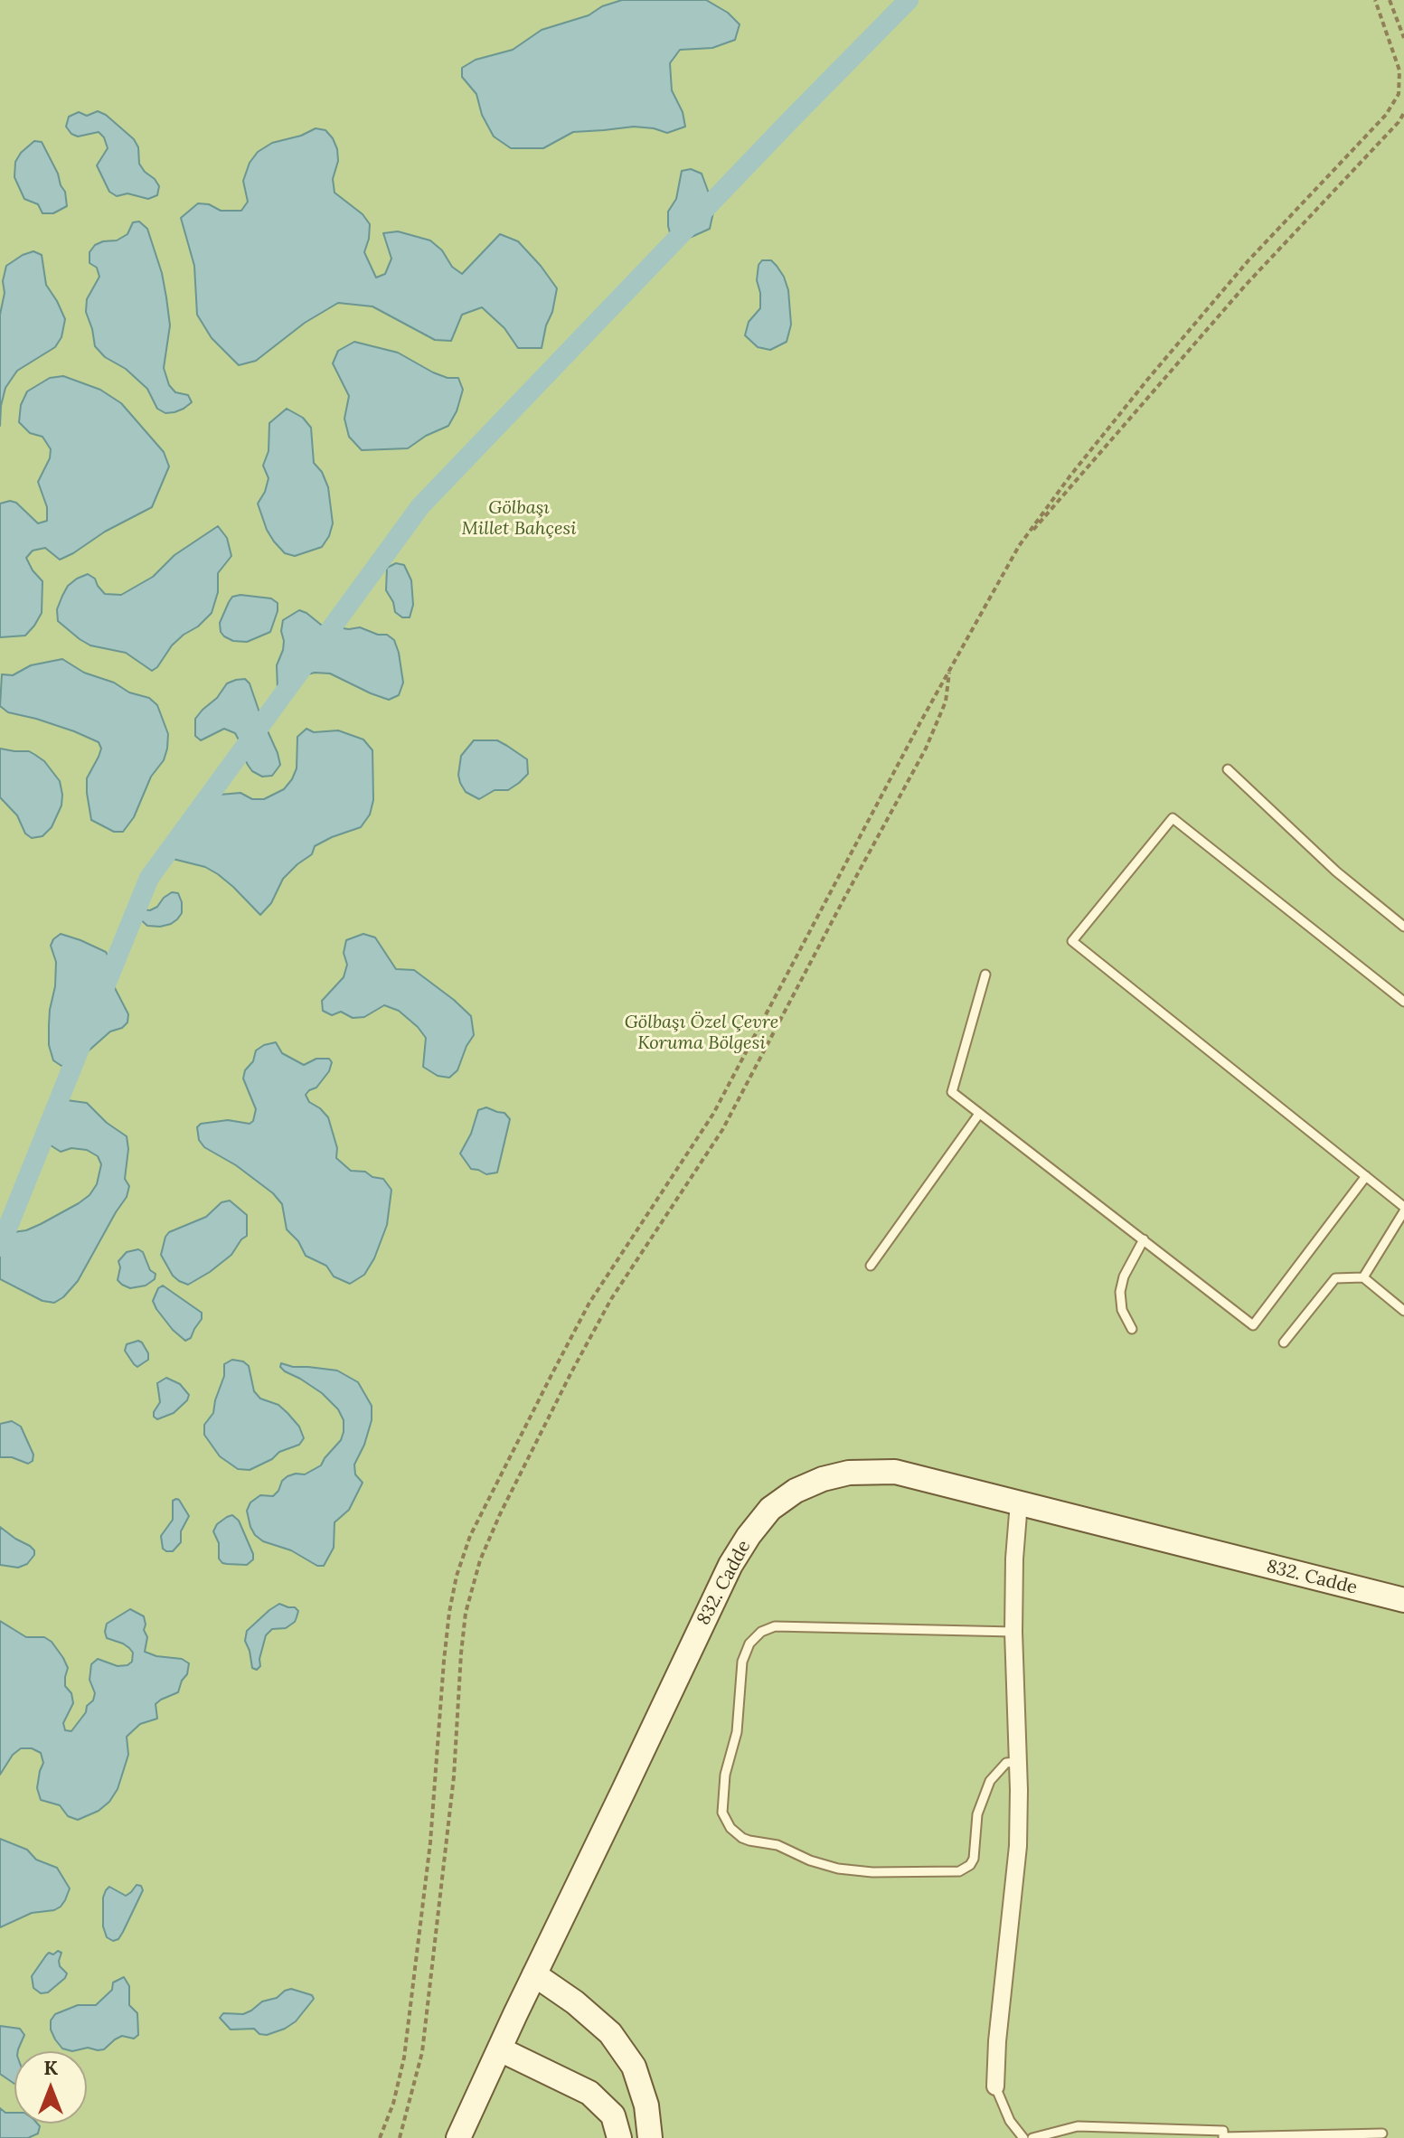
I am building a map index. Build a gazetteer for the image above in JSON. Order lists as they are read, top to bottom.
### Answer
{
  "streets": {
    "street": ["832. Cadde"]
  },
  "parks": ["Gölbaşı Millet Bahçesi", "Gölbaşı Özel Çevre Koruma Bölgesi"],
  "north": "top"
}
